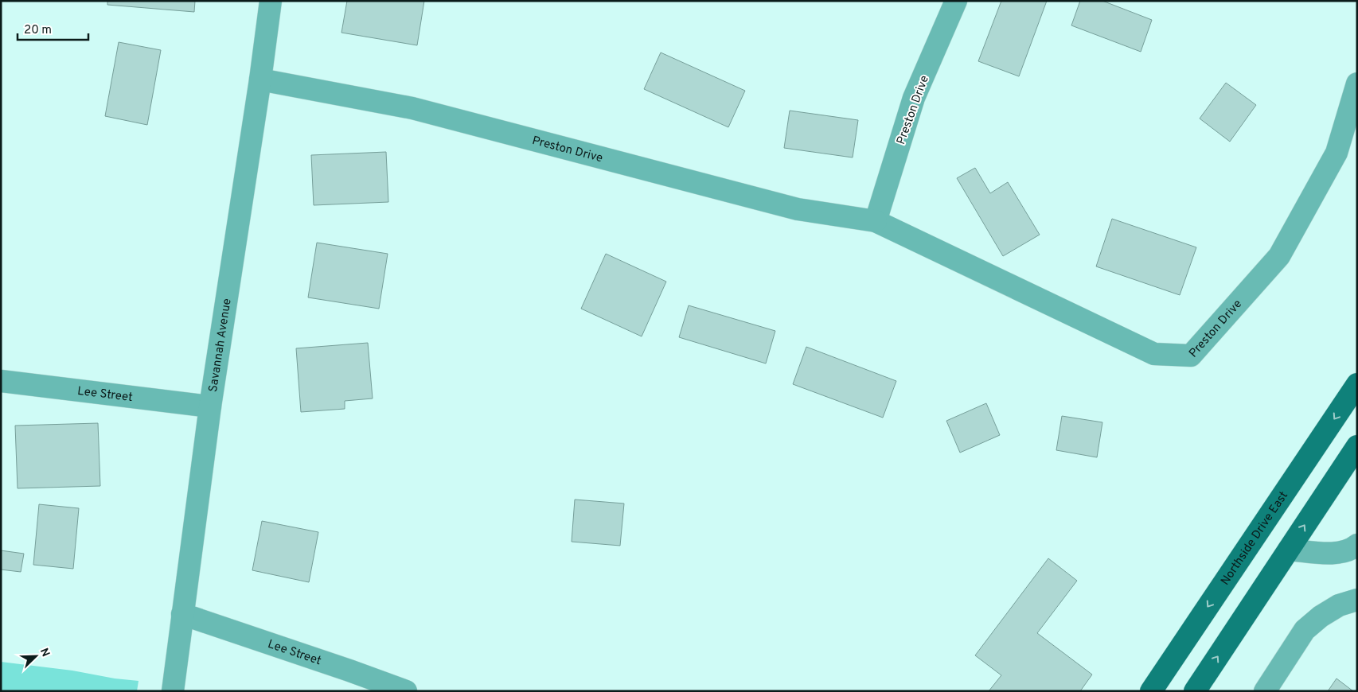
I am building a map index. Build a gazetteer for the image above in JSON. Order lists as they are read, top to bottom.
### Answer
{
  "streets": {
    "main road": ["Northside Drive East"],
    "street": ["Preston Drive", "Savannah Avenue", "Lee Street"]
  },
  "crossings": [
    ["Preston Drive", "Savannah Avenue"],
    ["Savannah Avenue", "Lee Street"]
  ],
  "scale_bar": "20 m",
  "north": "top right"
}
